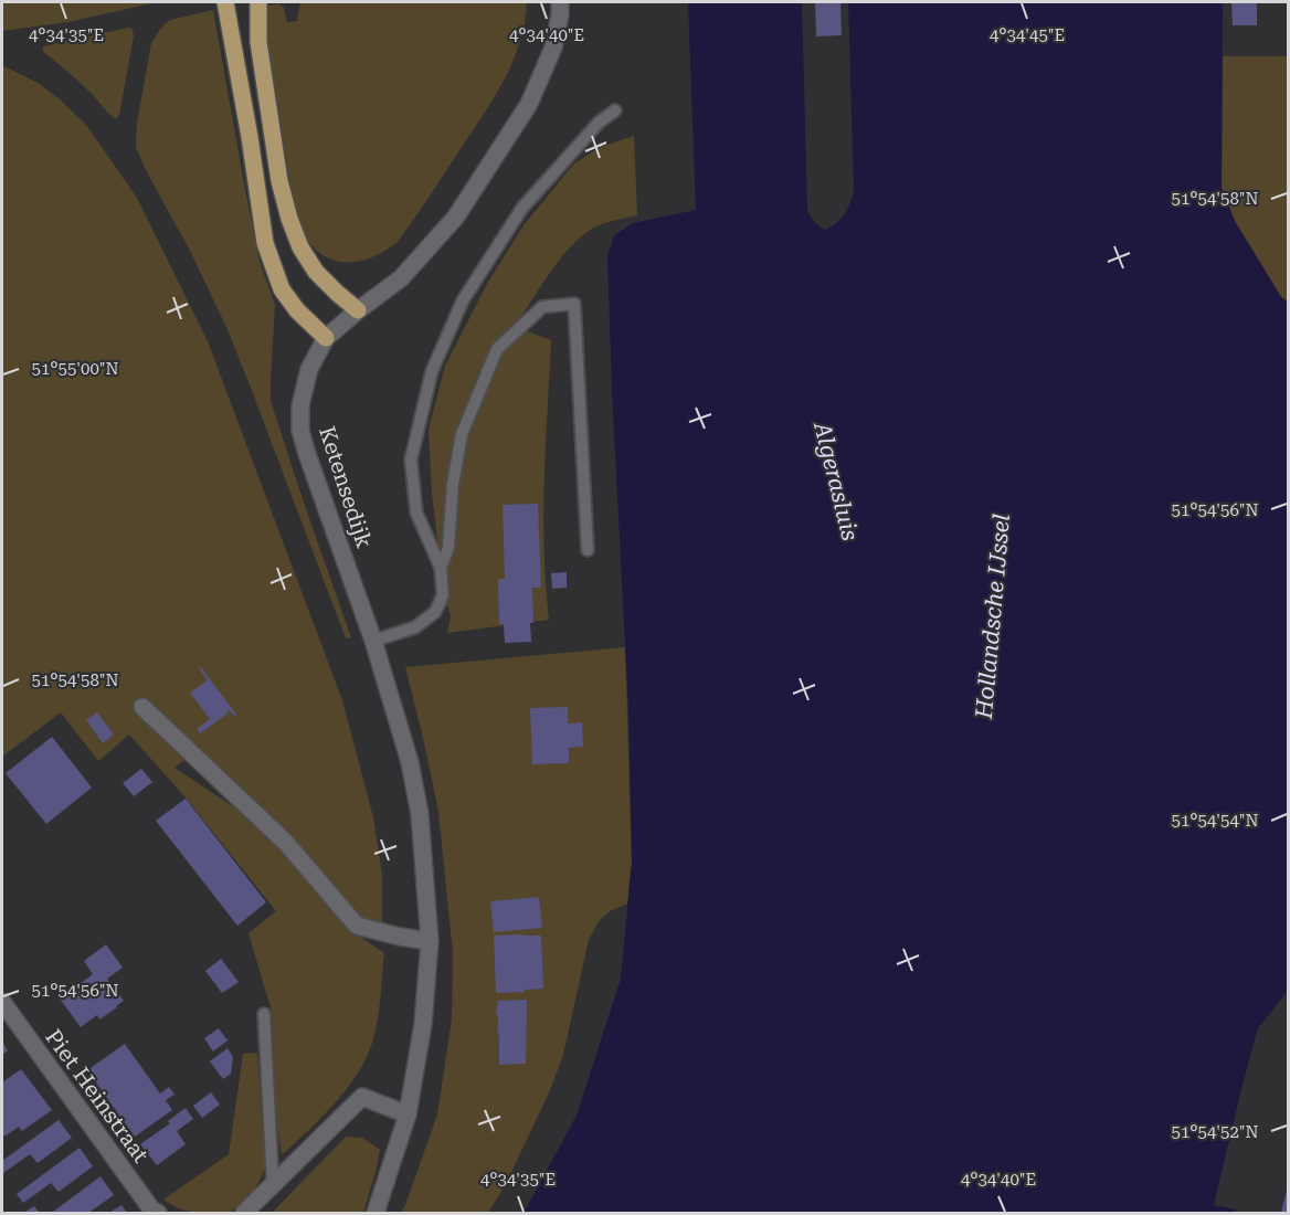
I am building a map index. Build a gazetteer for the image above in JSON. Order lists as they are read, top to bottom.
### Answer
{
  "streets": {
    "street": ["Ketensedijk", "Piet Heinstraat"]
  },
  "water": ["Algerasluis", "Hollandsche IJssel"],
  "coordinates": [
    "4°34'35\"E",
    "4°34'40\"E",
    "4°34'45\"E",
    "51°54'58\"N",
    "51°55'00\"N",
    "51°54'56\"N",
    "51°54'54\"N",
    "51°54'52\"N"
  ]
}
